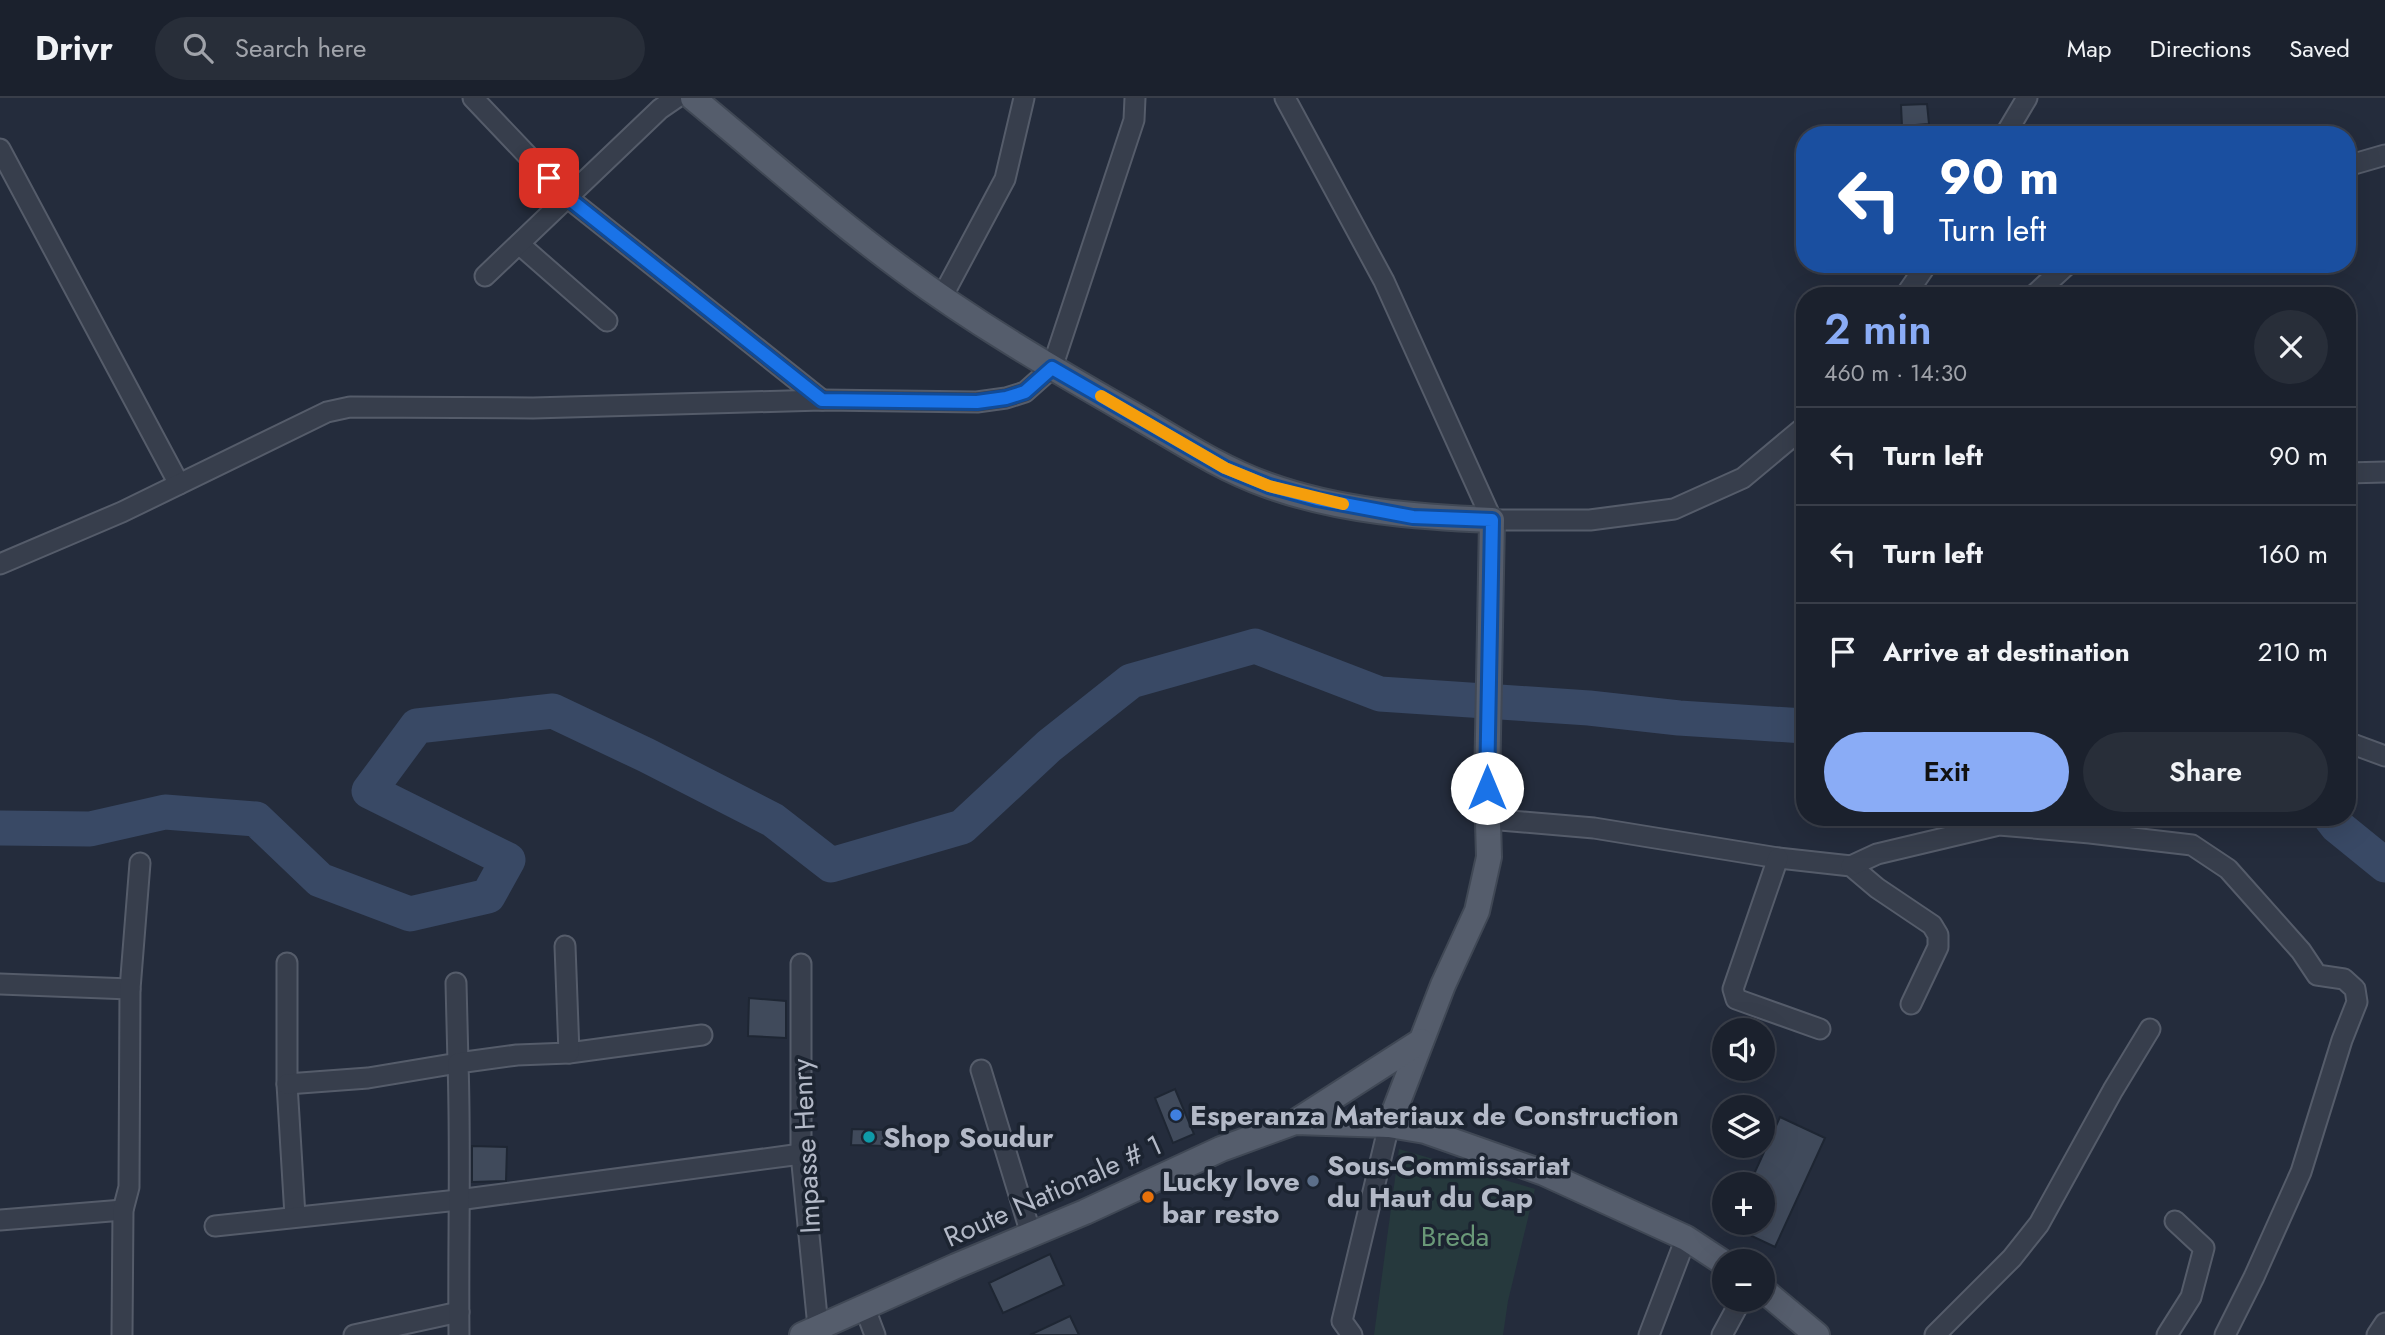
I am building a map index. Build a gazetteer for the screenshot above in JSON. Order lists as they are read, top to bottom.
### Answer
{
  "streets": {
    "main road": ["Route Nationale # 1"],
    "street": ["Impasse Henry"]
  },
  "crossings": [
    ["Impasse Henry", "Route Nationale # 1"]
  ],
  "parks": ["Breda"],
  "places": [
    "Esperanza Materiaux de Construction",
    "Shop Soudur",
    "Sous-Commissariat du Haut du Cap",
    "Lucky love bar resto"
  ],
  "page": {
    "header": "Drivr",
    "search": "Search here",
    "nav": ["Map", "Directions", "Saved"],
    "turn": ["90 m", "Turn left"],
    "heading": ["2 min", "460 m · 14:30"],
    "list": [
      {
        "name": "Turn left",
        "value": "90 m"
      },
      {
        "name": "Turn left",
        "value": "160 m"
      },
      {
        "name": "Arrive at destination",
        "value": "210 m"
      }
    ],
    "buttons": ["Exit", "Share"],
    "map_buttons": ["+", "−"]
  }
}
